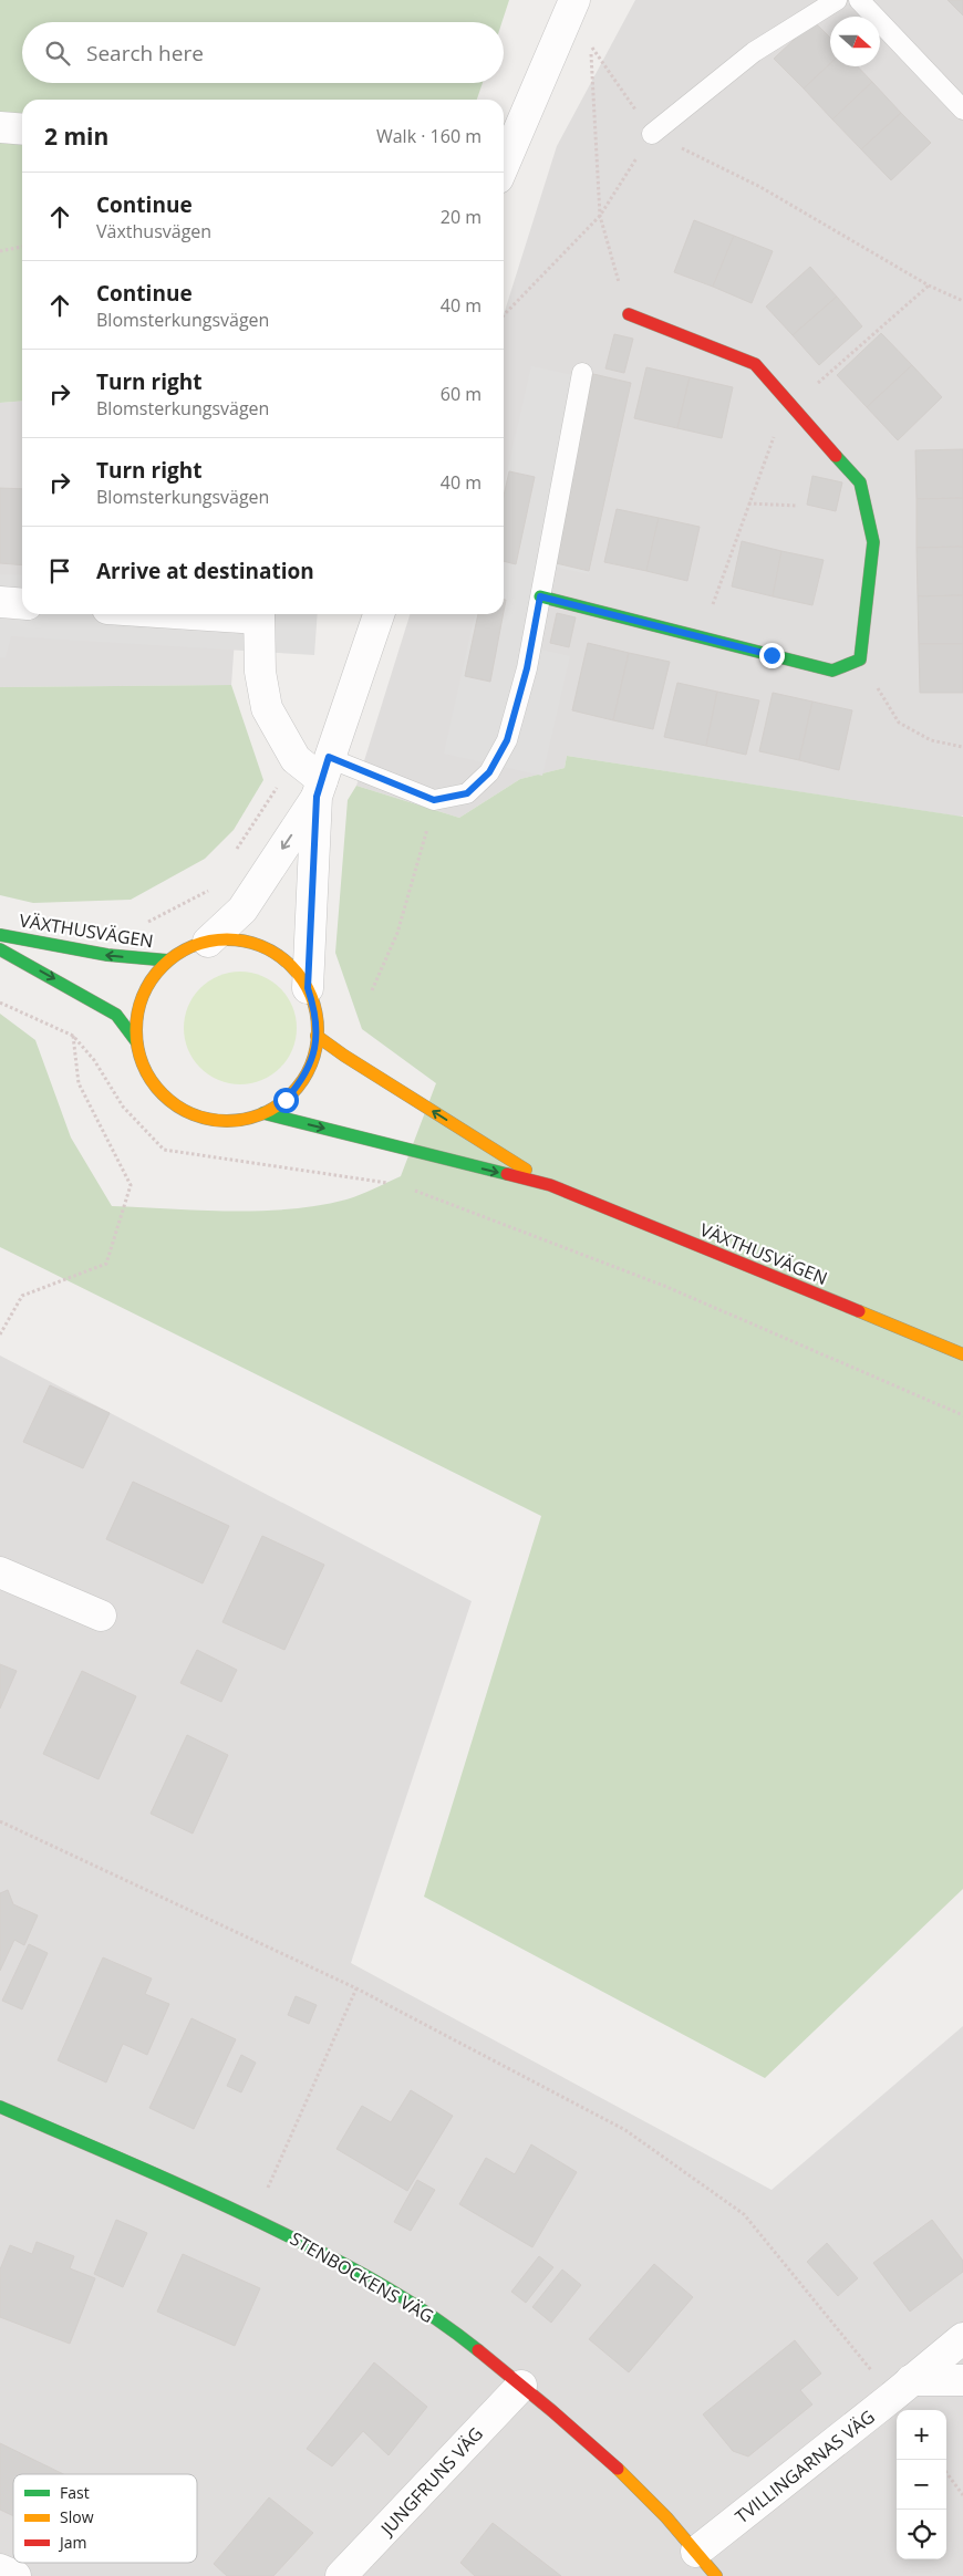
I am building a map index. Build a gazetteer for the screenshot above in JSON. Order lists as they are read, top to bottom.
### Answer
{
  "streets": {
    "street": [
      "VÄXTHUSVÄGEN",
      "STENBOCKENS VÄG",
      "TVILLINGARNAS VÄG",
      "JUNGFRUNS VÄG"
    ]
  },
  "crossings": [
    ["STENBOCKENS VÄG", "TVILLINGARNAS VÄG"],
    ["STENBOCKENS VÄG", "JUNGFRUNS VÄG"]
  ],
  "legend": ["Fast", "Slow", "Jam"],
  "north": "right",
  "page": {
    "search": "Search here",
    "heading": ["2 min", "Walk · 160 m"],
    "list": [
      ["Continue", "Växthusvägen", "20 m"],
      ["Continue", "Blomsterkungsvägen", "40 m"],
      ["Turn right", "Blomsterkungsvägen", "60 m"],
      ["Turn right", "Blomsterkungsvägen", "40 m"],
      "Arrive at destination"
    ],
    "map_buttons": ["+", "−"]
  }
}
